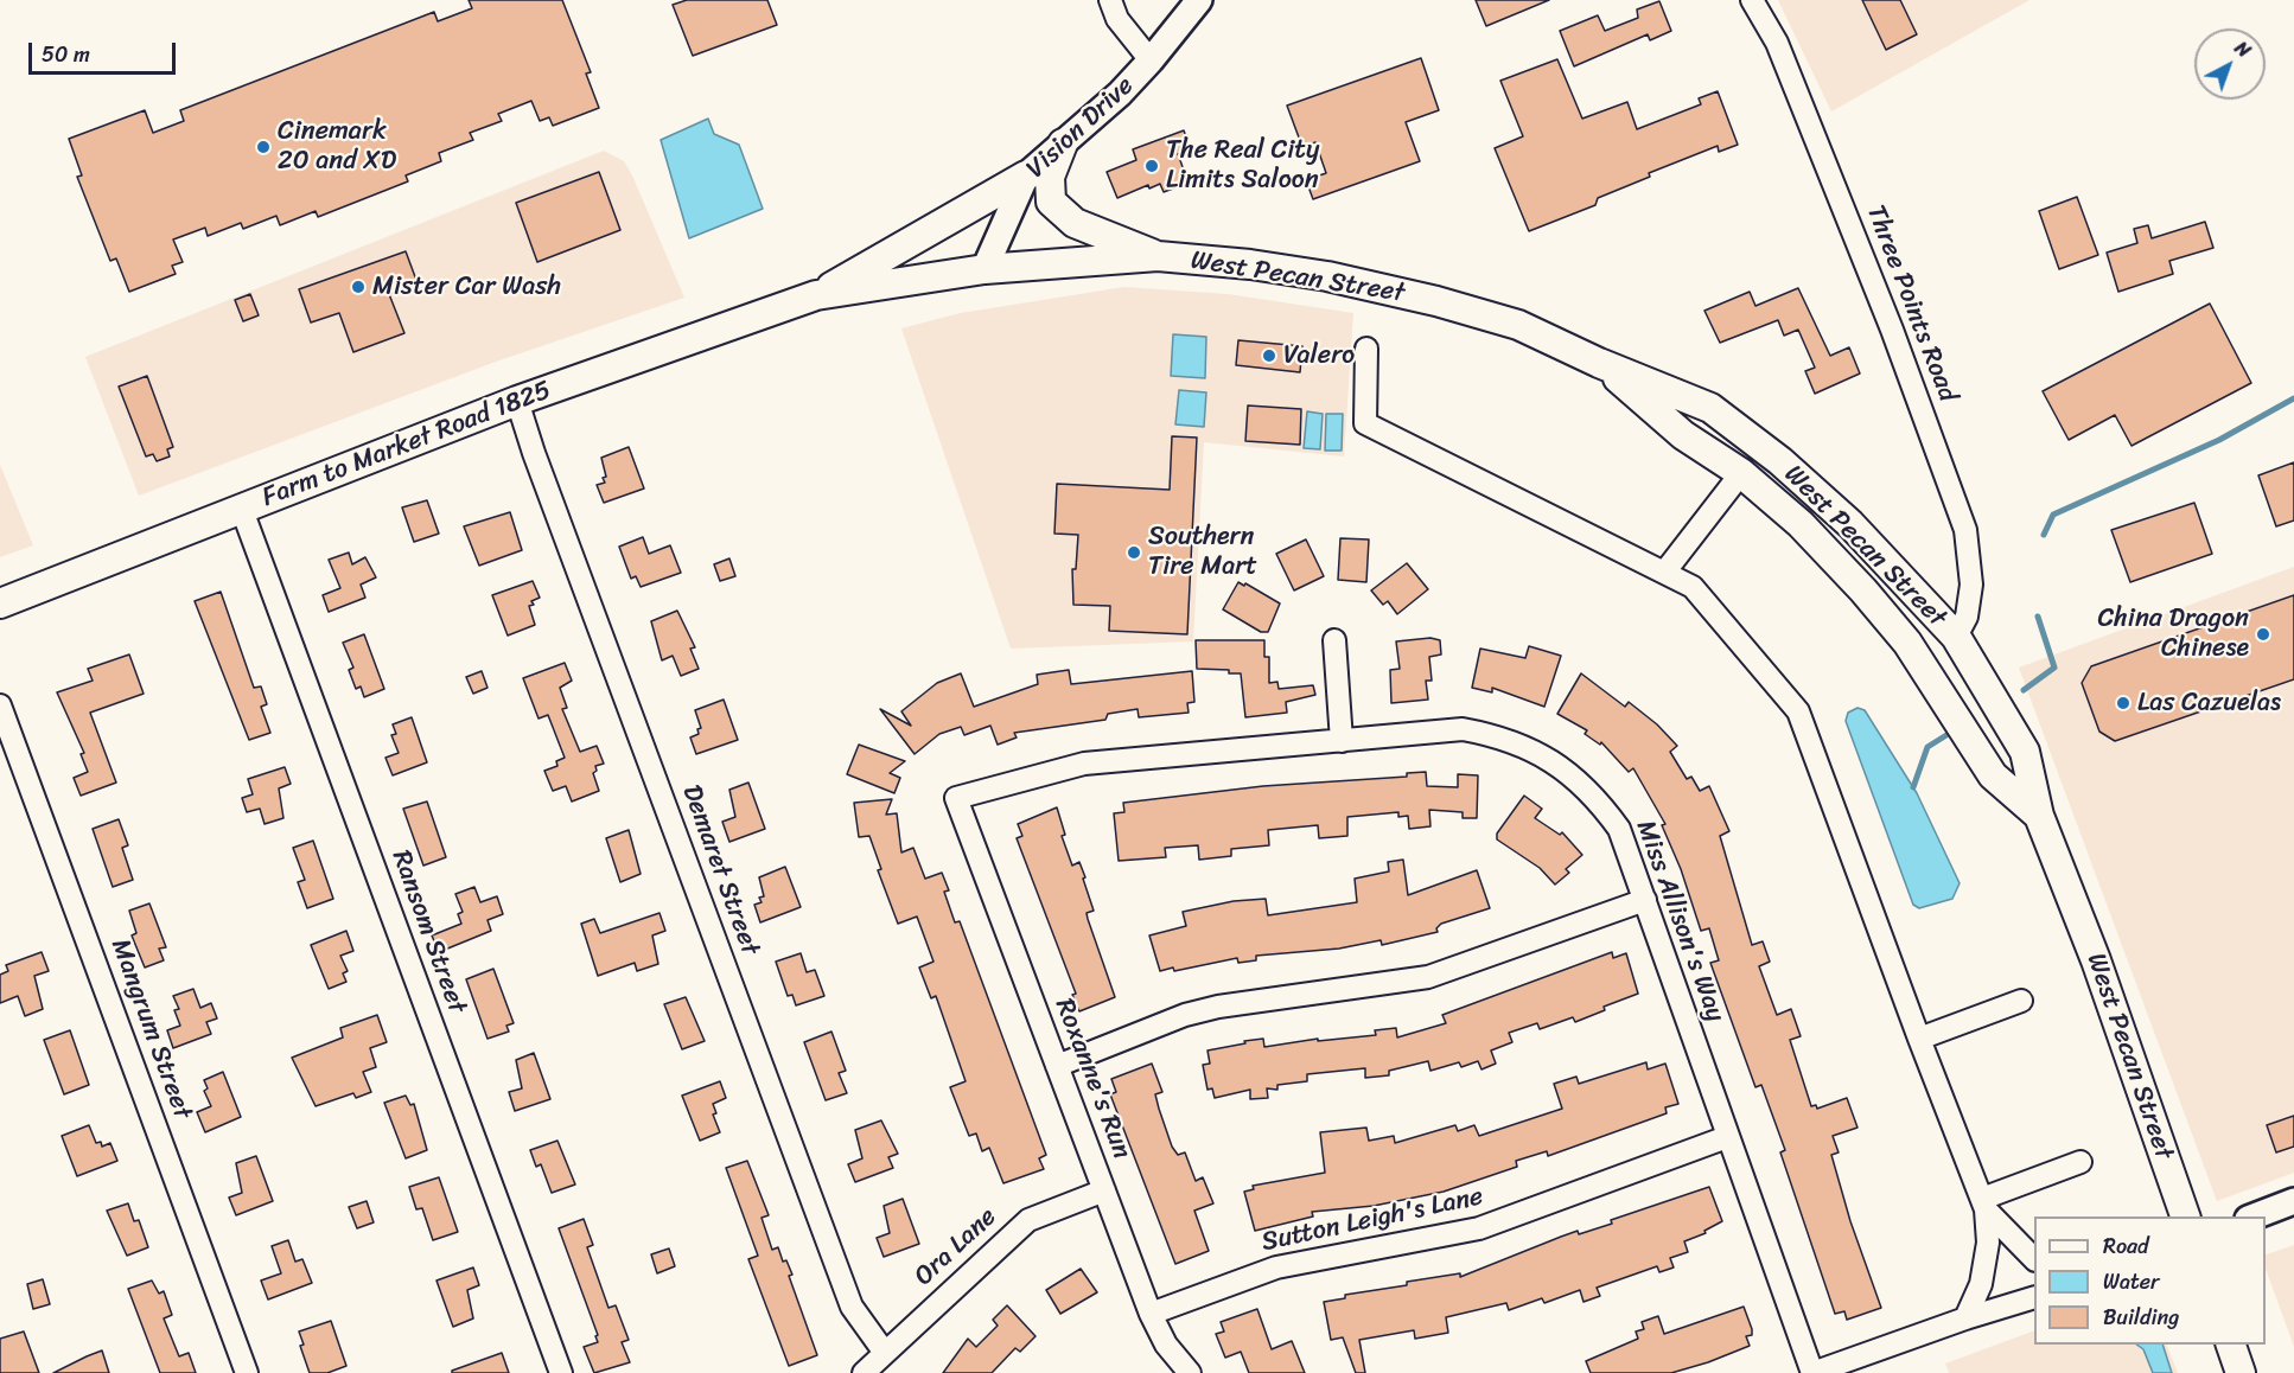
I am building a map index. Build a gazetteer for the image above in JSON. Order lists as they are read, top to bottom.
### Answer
{
  "streets": {
    "main road": ["West Pecan Street", "Farm to Market Road 1825"],
    "street": [
      "Vision Drive",
      "Three Points Road",
      "Demaret Street",
      "Miss Allison's Way",
      "Ransom Street",
      "Mangrum Street",
      "Roxanne's Run",
      "Sutton Leigh's Lane",
      "Ora Lane"
    ]
  },
  "crossings": [
    ["Vision Drive", "West Pecan Street"],
    ["West Pecan Street", "Three Points Road"],
    ["West Pecan Street", "Farm to Market Road 1825"],
    ["Farm to Market Road 1825", "Demaret Street"],
    ["Farm to Market Road 1825", "Ransom Street"],
    ["Demaret Street", "Ora Lane"],
    ["Miss Allison's Way", "Roxanne's Run"],
    ["Miss Allison's Way", "Sutton Leigh's Lane"],
    ["Roxanne's Run", "Sutton Leigh's Lane"],
    ["Roxanne's Run", "Ora Lane"]
  ],
  "places": [
    "Cinemark 20 and XD",
    "The Real City Limits Saloon",
    "Mister Car Wash",
    "Valero",
    "Southern Tire Mart",
    "China Dragon Chinese",
    "Las Cazuelas"
  ],
  "legend": ["Road", "Water", "Building"],
  "scale_bar": "50 m",
  "north": "top right"
}
